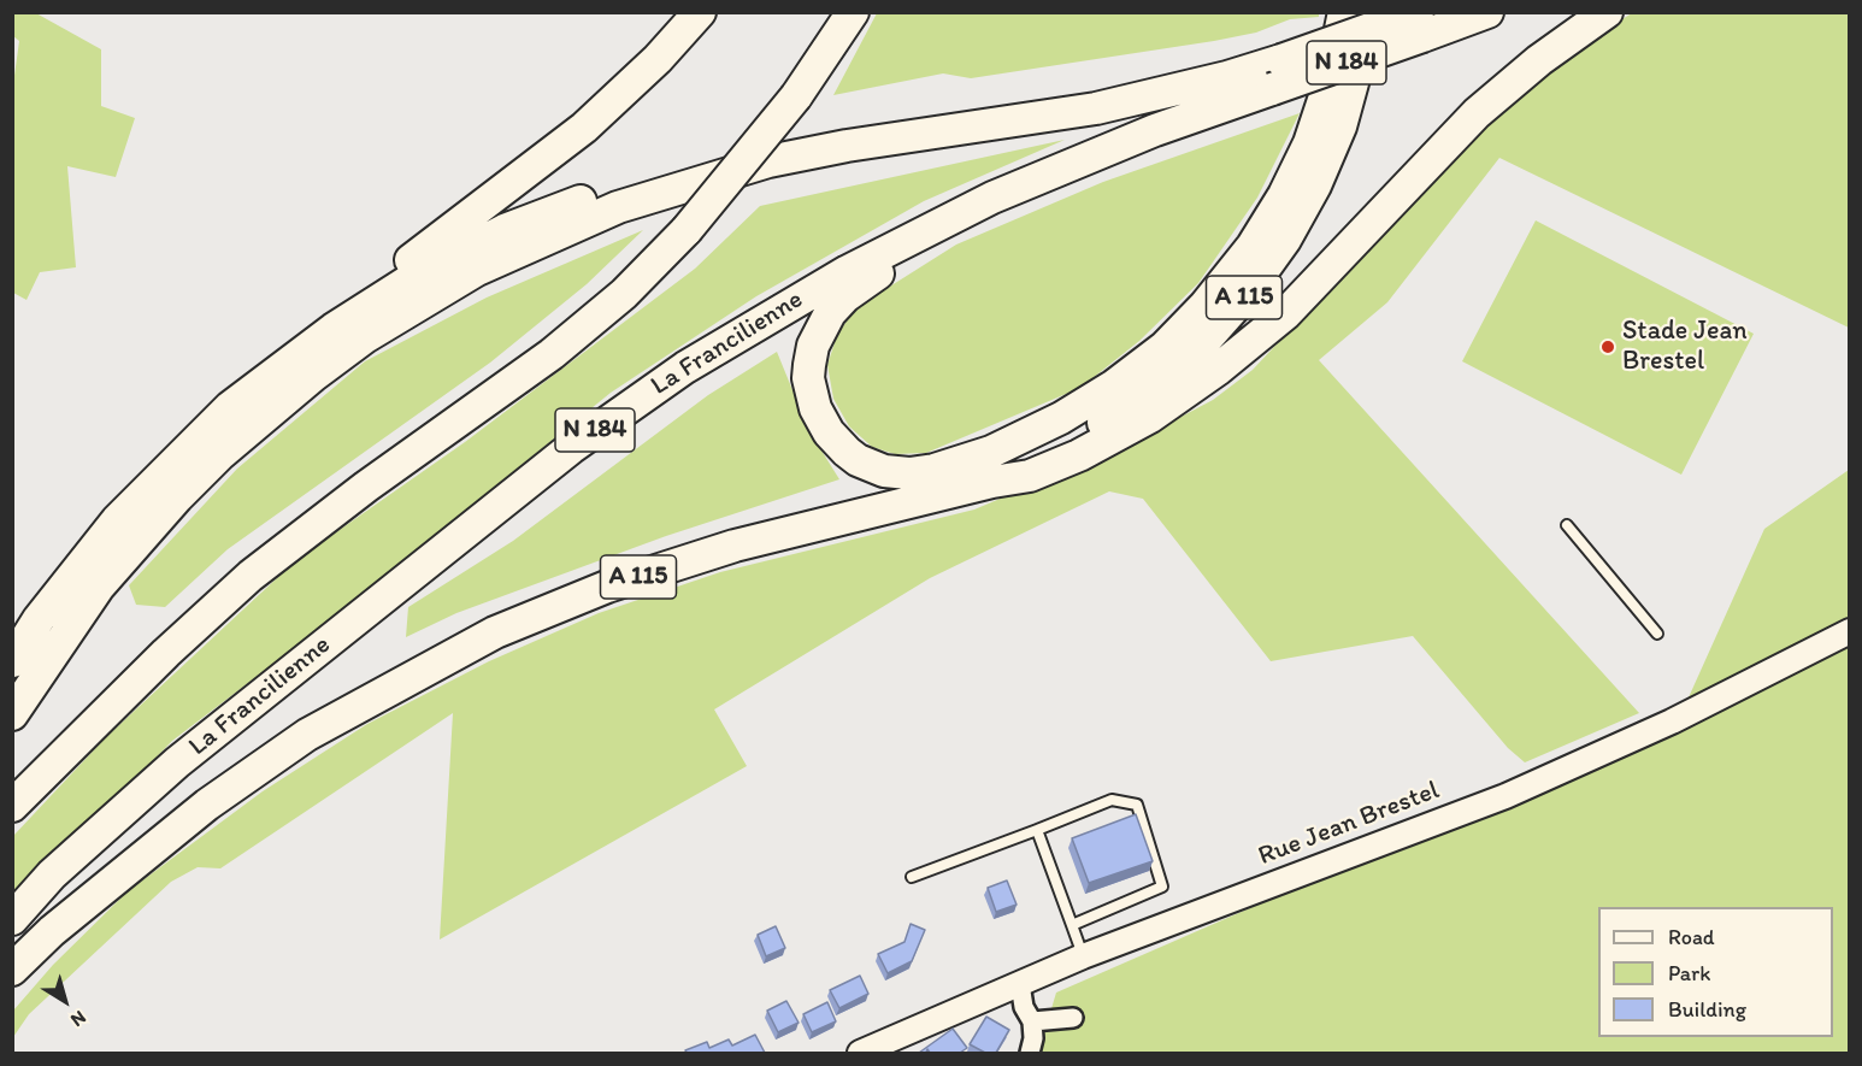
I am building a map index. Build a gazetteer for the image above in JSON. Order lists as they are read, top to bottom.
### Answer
{
  "streets": {
    "highway": ["N 184", "A 115", "La Francilienne"],
    "street": ["Rue Jean Brestel"]
  },
  "places": ["Stade Jean Brestel"],
  "legend": ["Road", "Park", "Building"],
  "north": "bottom right"
}
